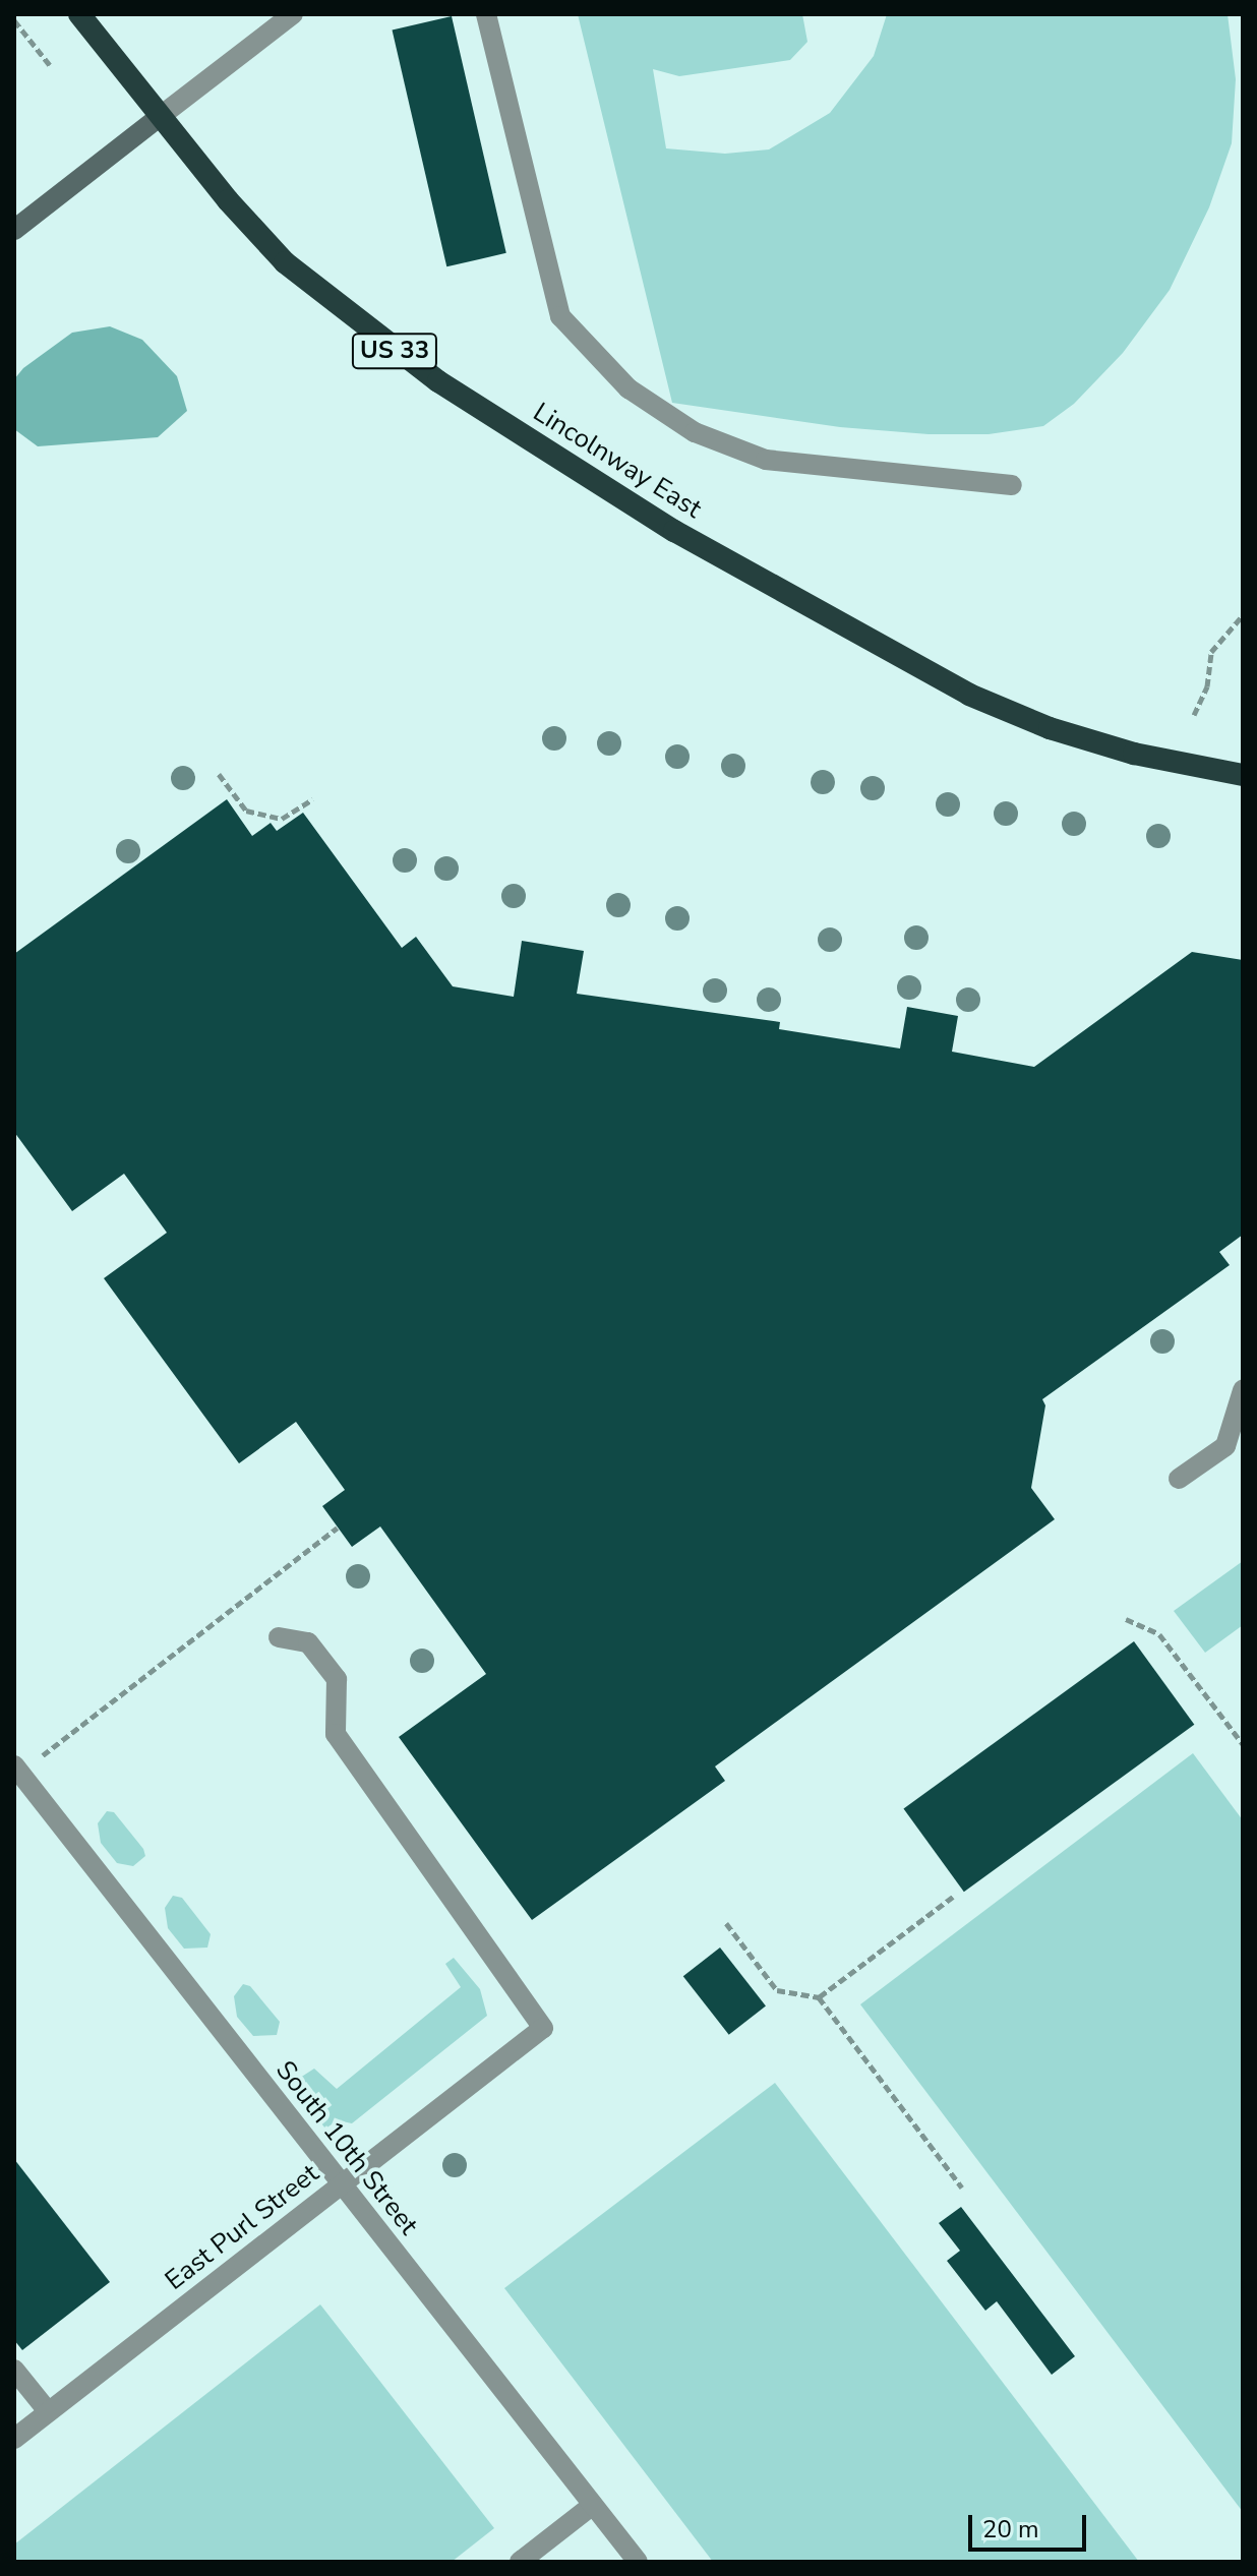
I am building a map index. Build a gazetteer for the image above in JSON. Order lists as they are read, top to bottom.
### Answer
{
  "streets": {
    "highway": ["US 33", "Lincolnway East"],
    "street": ["South 10th Street", "East Purl Street"]
  },
  "crossings": [
    ["South 10th Street", "East Purl Street"]
  ],
  "scale_bar": "20 m"
}
